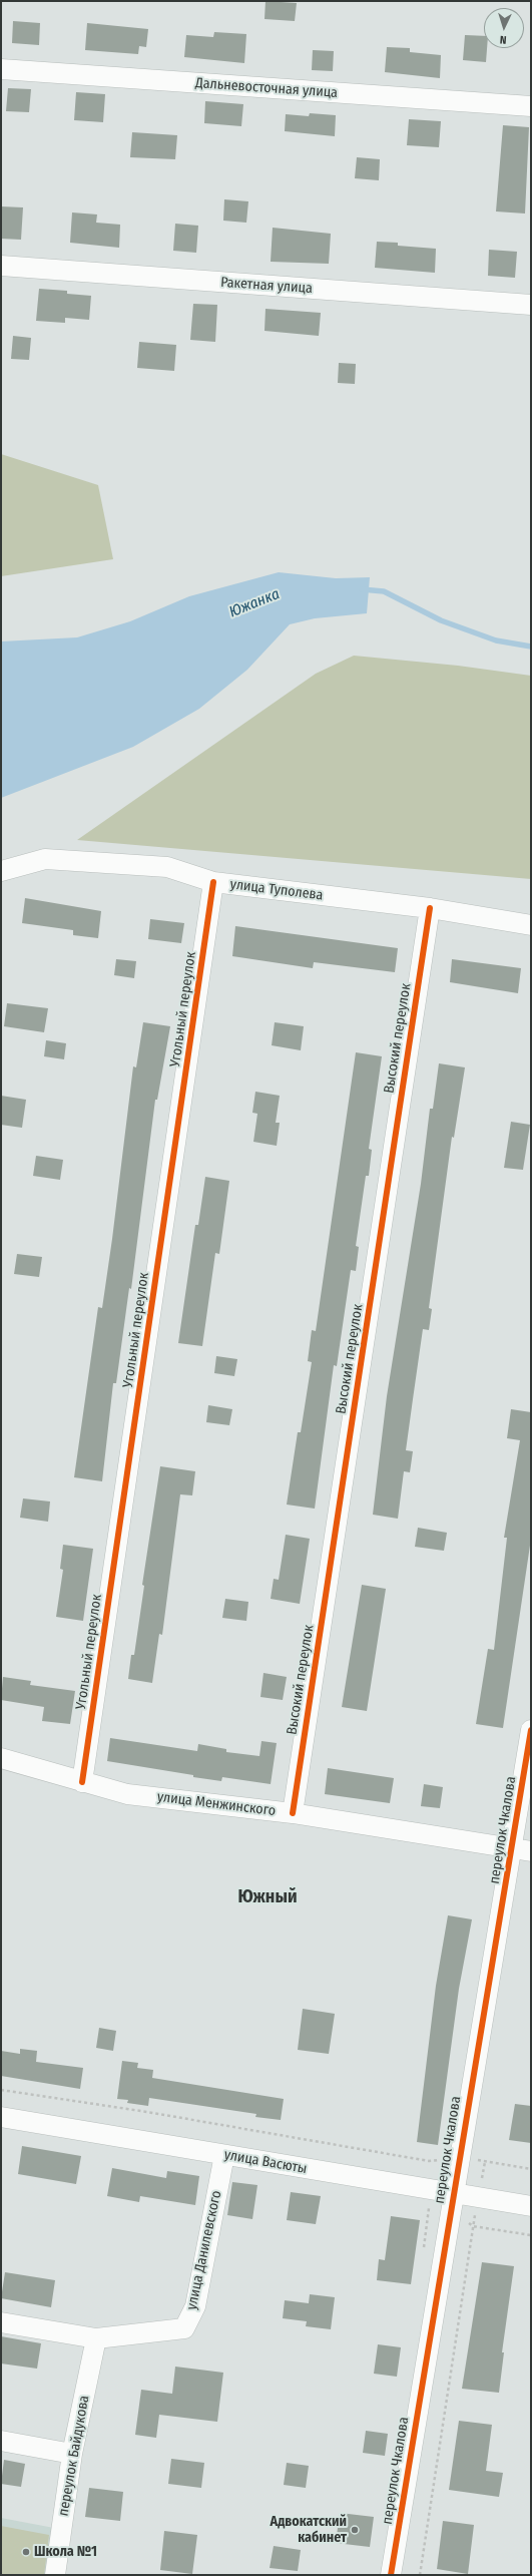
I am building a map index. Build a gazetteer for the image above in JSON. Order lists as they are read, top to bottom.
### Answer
{
  "streets": {
    "street": [
      "Дальневосточная улица",
      "Ракетная улица",
      "улица Туполева",
      "Угольный переулок",
      "Высокий переулок",
      "улица Менжинского",
      "переулок Чкалова",
      "улица Васюты",
      "улица Данилевского",
      "переулок Байдукова"
    ]
  },
  "crossings": [
    ["улица Туполева", "Угольный переулок"],
    ["улица Туполева", "Высокий переулок"],
    ["Угольный переулок", "улица Менжинского"],
    ["Высокий переулок", "улица Менжинского"],
    ["улица Менжинского", "переулок Чкалова"],
    ["переулок Чкалова", "улица Васюты"],
    ["улица Васюты", "улица Данилевского"],
    ["улица Данилевского", "переулок Байдукова"]
  ],
  "districts": ["Южный"],
  "water": ["Южанка"],
  "places": ["Адвокатский кабинет", "Школа №1"],
  "north": "bottom"
}
